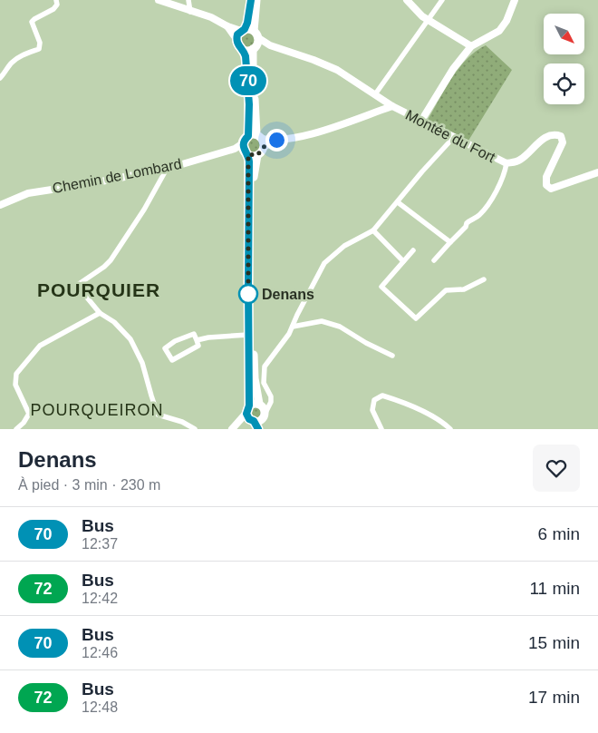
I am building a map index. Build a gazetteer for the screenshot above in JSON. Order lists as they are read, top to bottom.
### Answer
{
  "streets": {
    "street": ["Montée du Fort", "Chemin de Lombard"]
  },
  "districts": ["POURQUIER", "POURQUEIRON"],
  "places": ["Denans"],
  "lines": ["bus line 70"],
  "north": "bottom right",
  "page": {
    "on_map": "70",
    "heading": ["Denans", "À pied · 3 min · 230 m"],
    "list": [
      {
        "mark": "70",
        "name": "Bus",
        "note": "12:37",
        "value": "6 min"
      },
      {
        "mark": "72",
        "name": "Bus",
        "note": "12:42",
        "value": "11 min"
      },
      {
        "mark": "70",
        "name": "Bus",
        "note": "12:46",
        "value": "15 min"
      },
      {
        "mark": "72",
        "name": "Bus",
        "note": "12:48",
        "value": "17 min"
      }
    ]
  }
}
